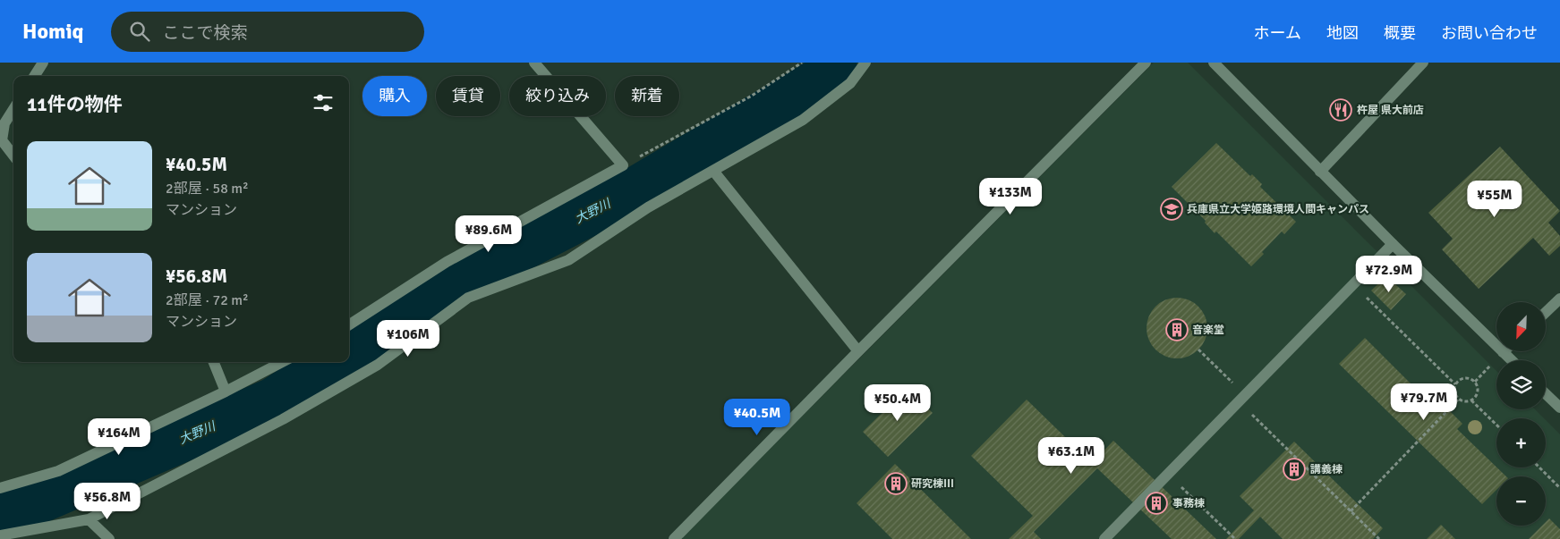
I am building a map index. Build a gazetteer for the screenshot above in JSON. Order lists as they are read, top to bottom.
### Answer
{
  "water": ["大野川"],
  "places": {
    "restaurant": ["杵屋 県大前店"],
    "school or university": ["兵庫県立大学姫路環境人間キャンパス"],
    "building": [
      "音楽堂",
      "講義棟",
      "研究棟Ⅲ",
      "事務棟"
    ]
  },
  "north": "bottom left",
  "page": {
    "header": "Homiq",
    "search": "ここで検索",
    "nav": [
      "ホーム",
      "地図",
      "概要",
      "お問い合わせ"
    ],
    "chip": [
      "購入",
      "賃貸",
      "絞り込み",
      "新着"
    ],
    "heading": "11件の物件",
    "list": [
      {
        "name": "¥40.5M",
        "note": "2部屋 · 58 m² · マンション"
      },
      {
        "name": "¥56.8M",
        "note": "2部屋 · 72 m² · マンション"
      }
    ],
    "price": [
      "¥133M",
      "¥55M",
      "¥89.6M",
      "¥72.9M",
      "¥106M",
      "¥79.7M",
      "¥50.4M",
      "¥40.5M",
      "¥164M",
      "¥63.1M",
      "¥56.8M"
    ],
    "map_buttons": ["+", "−"]
  }
}
